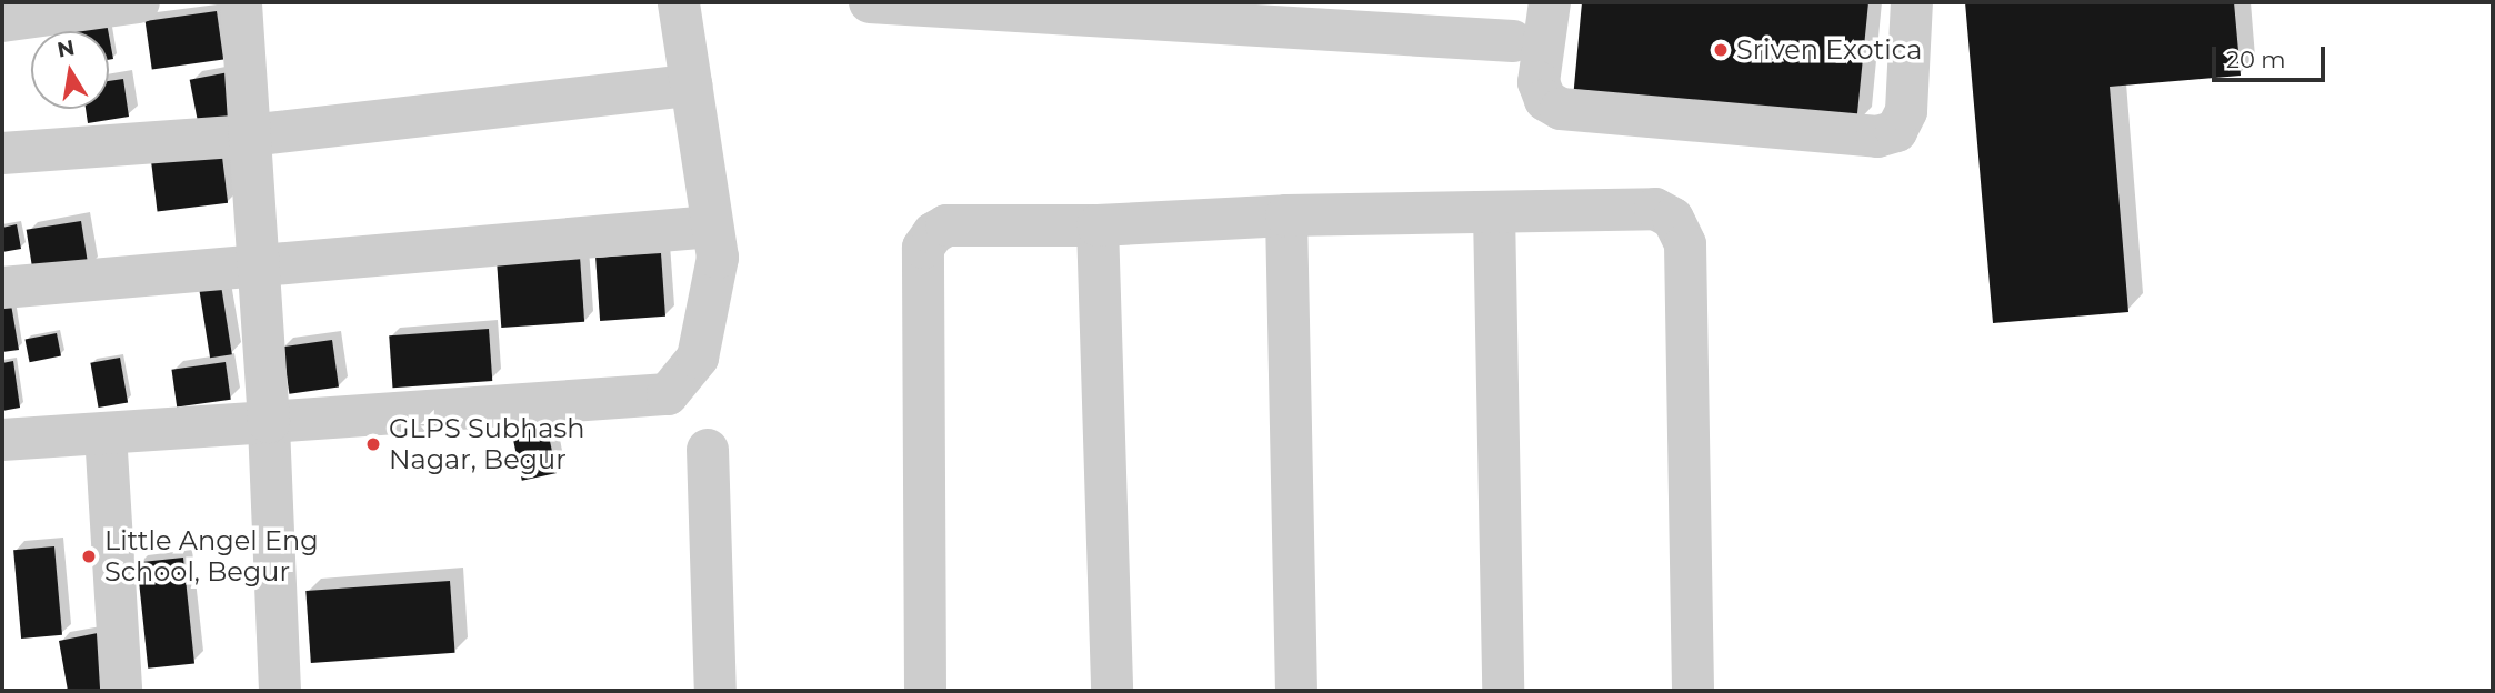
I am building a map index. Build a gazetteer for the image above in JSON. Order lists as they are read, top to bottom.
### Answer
{
  "places": ["Sriven Exotica", "GLPS Subhash Nagar, Begur", "Little Angel Eng School, Begur"],
  "scale_bar": "20 m",
  "north": "top"
}
